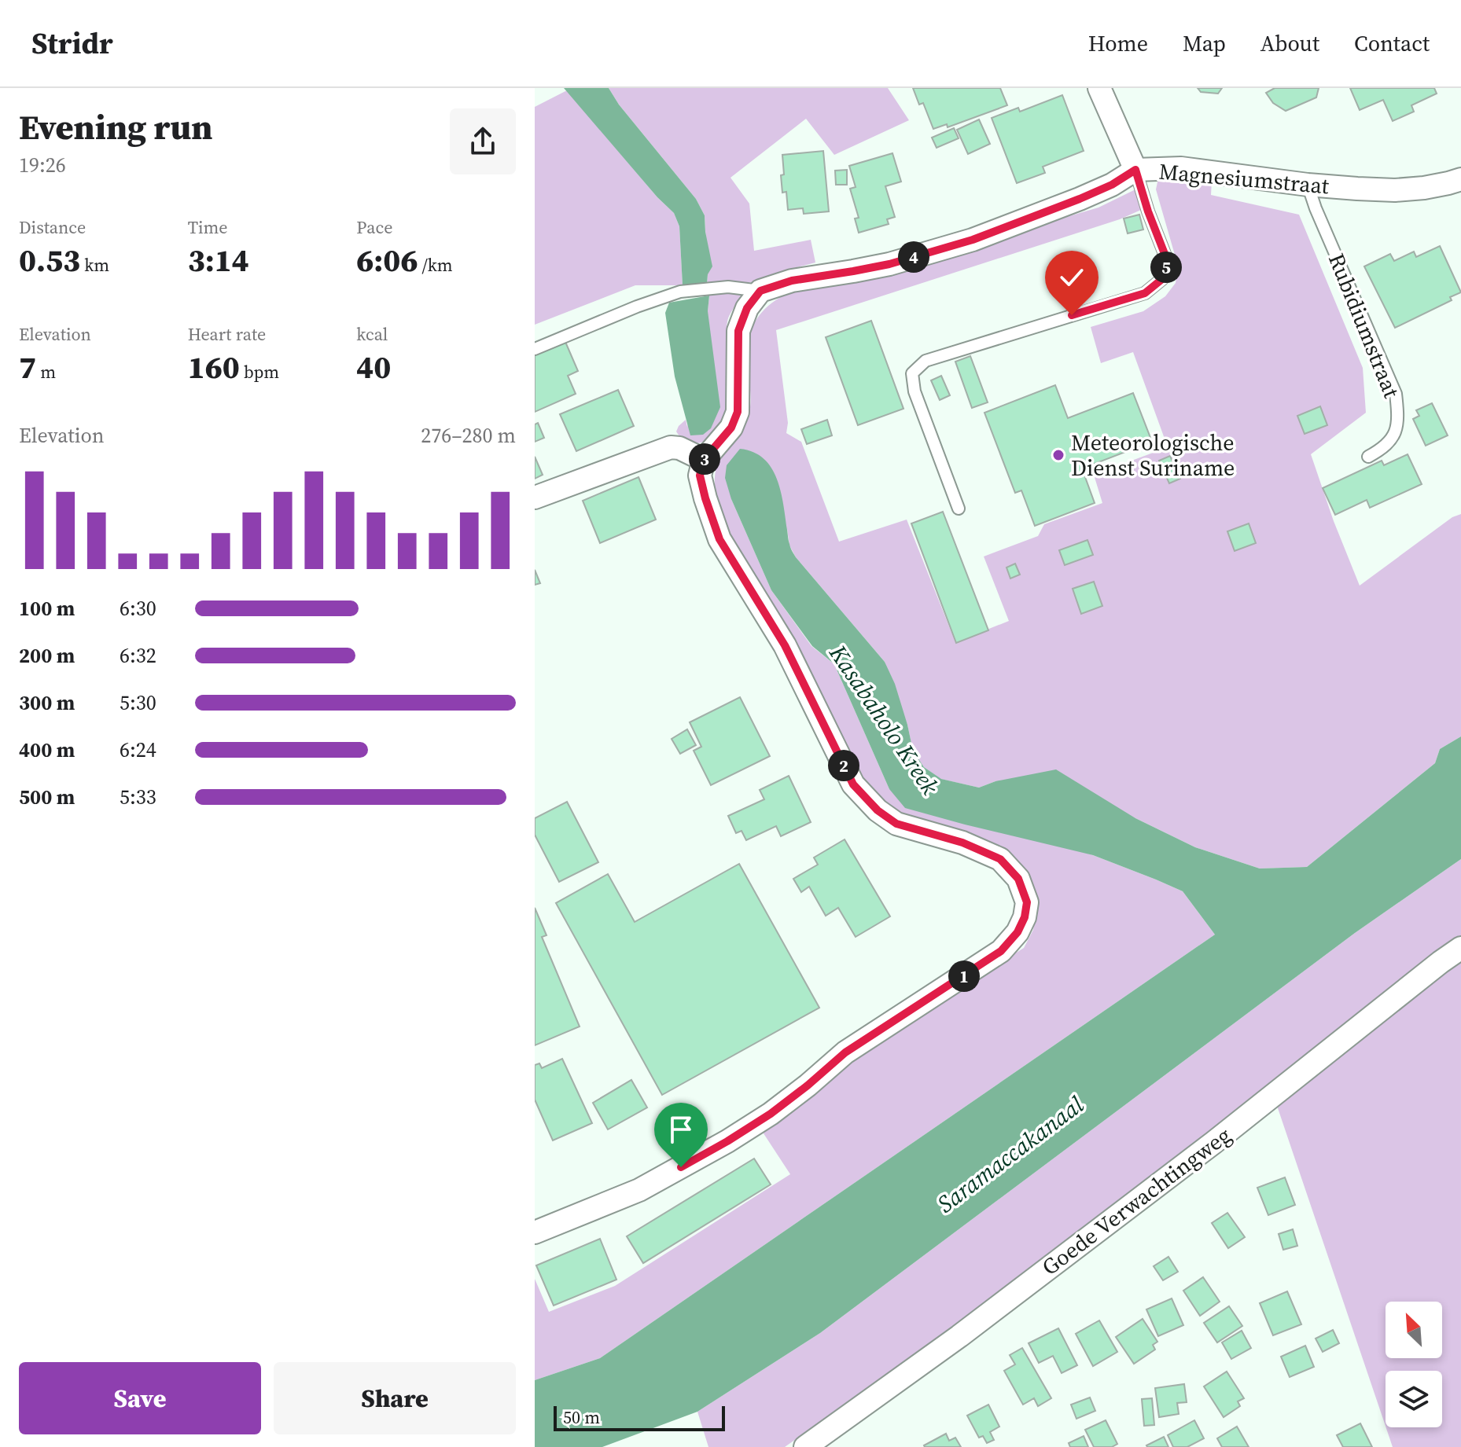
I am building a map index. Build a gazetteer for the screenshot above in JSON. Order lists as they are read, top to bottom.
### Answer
{
  "streets": {
    "street": ["Magnesiumstraat", "Goede Verwachtingweg"],
    "lane": ["Rubidiumstraat"]
  },
  "crossings": [
    ["Magnesiumstraat", "Rubidiumstraat"]
  ],
  "water": ["Kasabaholo Kreek", "Saramaccakanaal"],
  "places": ["Meteorologische Dienst Suriname"],
  "scale_bar": "50 m",
  "north": "top left",
  "page": {
    "header": "Stridr",
    "nav": [
      "Home",
      "Map",
      "About",
      "Contact"
    ],
    "heading": ["Evening run", "19:26"],
    "stats": [
      ["Distance", "0.53 km"],
      ["Time", "3:14"],
      ["Pace", "6:06 /km"],
      ["Elevation", "7 m"],
      ["Heart rate", "160 bpm"],
      ["kcal", "40"]
    ],
    "pins": [
      "4",
      "5",
      "3",
      "2",
      "1"
    ],
    "chart": ["Elevation", "276–280 m"],
    "list": [
      {
        "name": "100 m",
        "note": "6:30"
      },
      {
        "name": "200 m",
        "note": "6:32"
      },
      {
        "name": "300 m",
        "note": "5:30"
      },
      {
        "name": "400 m",
        "note": "6:24"
      },
      {
        "name": "500 m",
        "note": "5:33"
      }
    ],
    "buttons": ["Save", "Share"],
    "scale": "50 m"
  }
}
